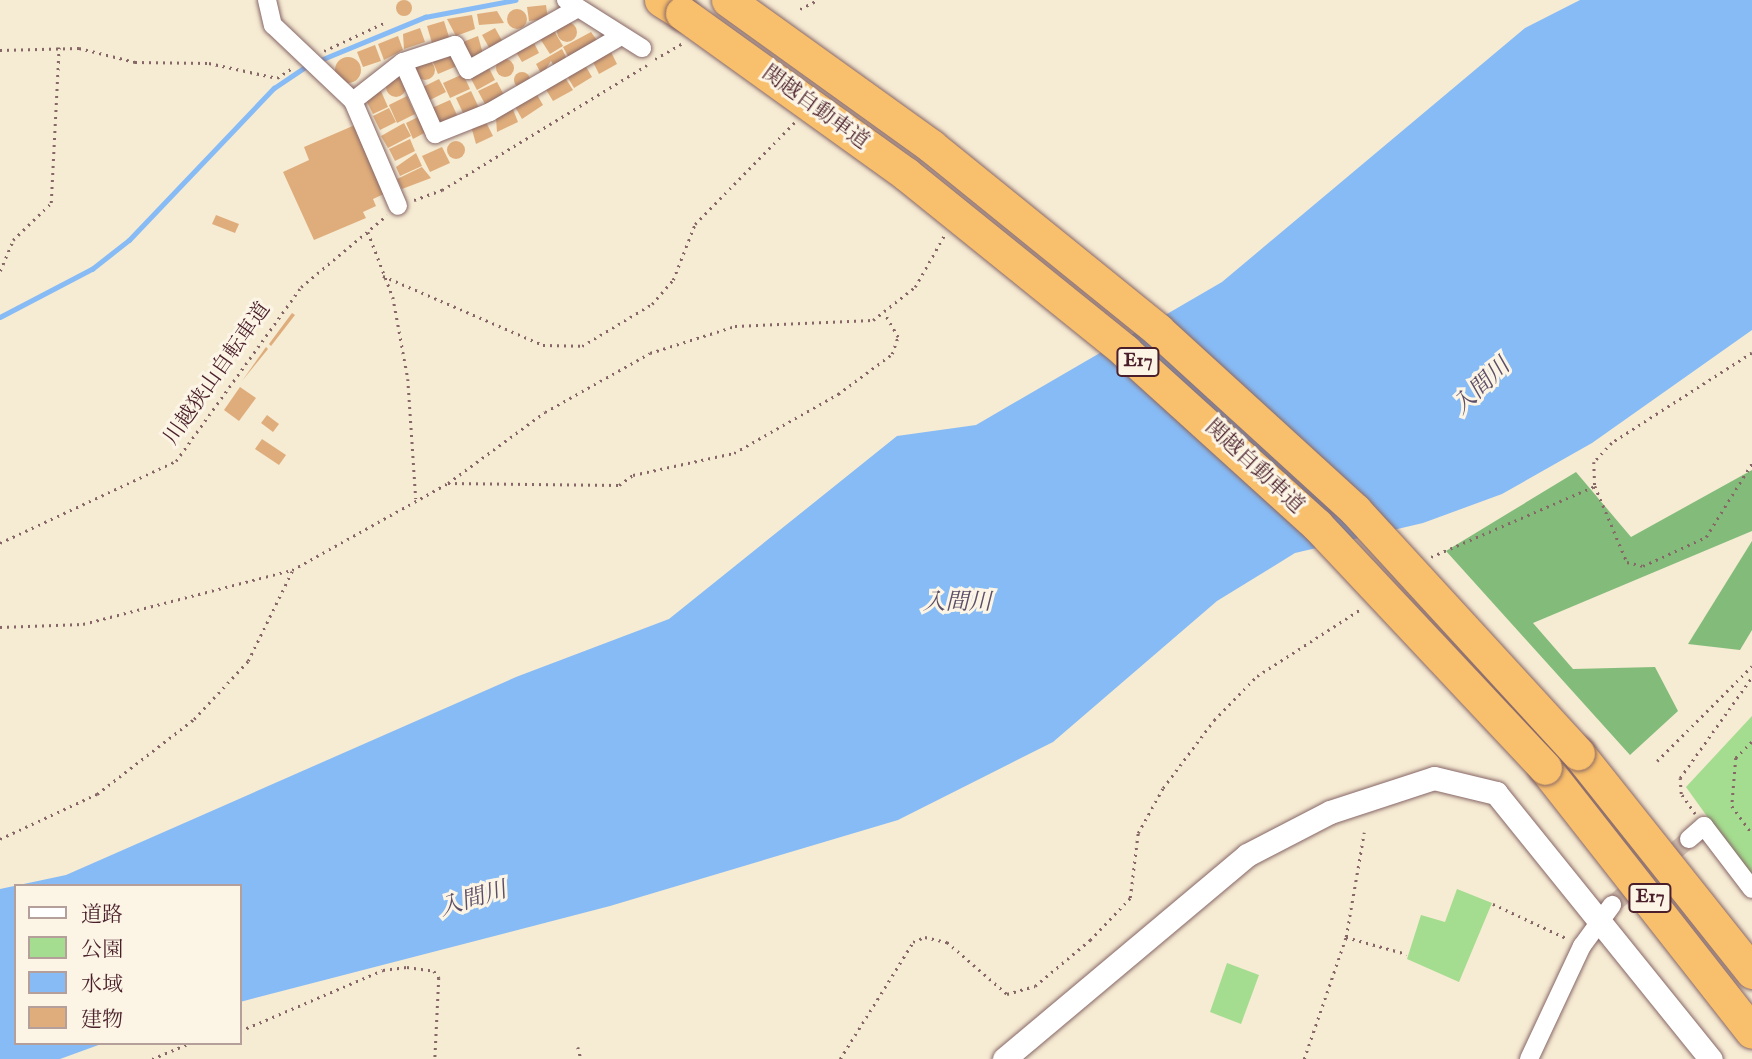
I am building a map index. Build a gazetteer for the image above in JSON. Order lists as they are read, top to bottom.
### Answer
{
  "streets": {
    "highway": ["関越自動車道", "E17"],
    "path": ["川越狭山自転車道"]
  },
  "water": ["入間川"],
  "legend": [
    "道路",
    "公園",
    "水域",
    "建物"
  ]
}
